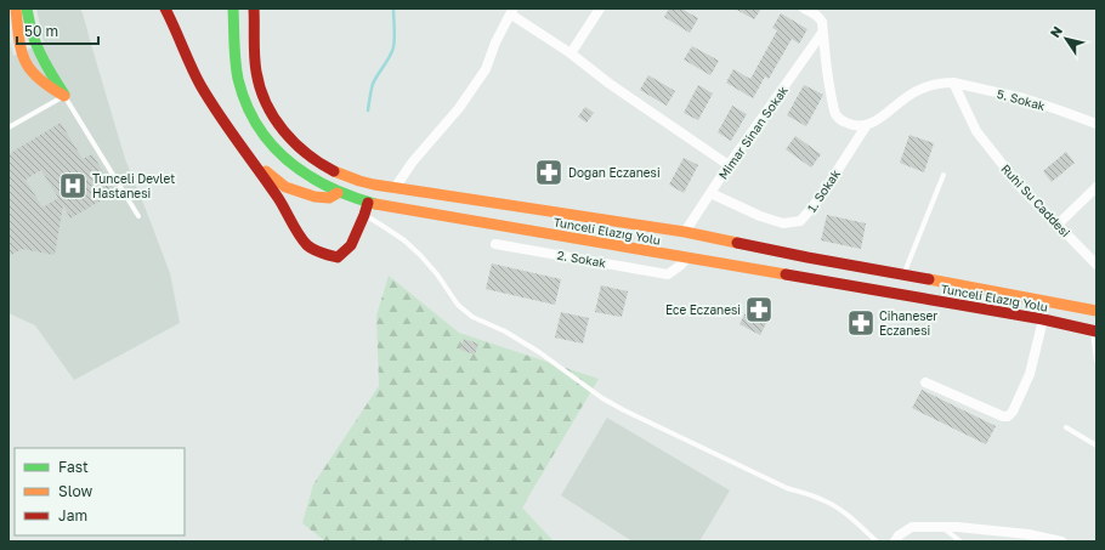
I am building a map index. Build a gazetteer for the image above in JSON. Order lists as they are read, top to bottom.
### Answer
{
  "streets": {
    "main road": ["Tunceli Elazığ Yolu"],
    "street": [
      "5. Sokak",
      "Mimar Sinan Sokak",
      "1. Sokak",
      "Ruhi Su Caddesi",
      "2. Sokak"
    ]
  },
  "crossings": [
    ["5. Sokak", "Ruhi Su Caddesi"],
    ["Mimar Sinan Sokak", "1. Sokak"],
    ["Mimar Sinan Sokak", "Tunceli Elazığ Yolu"],
    ["Tunceli Elazığ Yolu", "2. Sokak"]
  ],
  "places": {
    "pharmacy": ["Doğan Eczanesi", "Ece Eczanesi", "Cihaneser Eczanesi"],
    "hospital": ["Tunceli Devlet Hastanesi"]
  },
  "legend": ["Fast", "Slow", "Jam"],
  "scale_bar": "50 m",
  "north": "top left"
}
